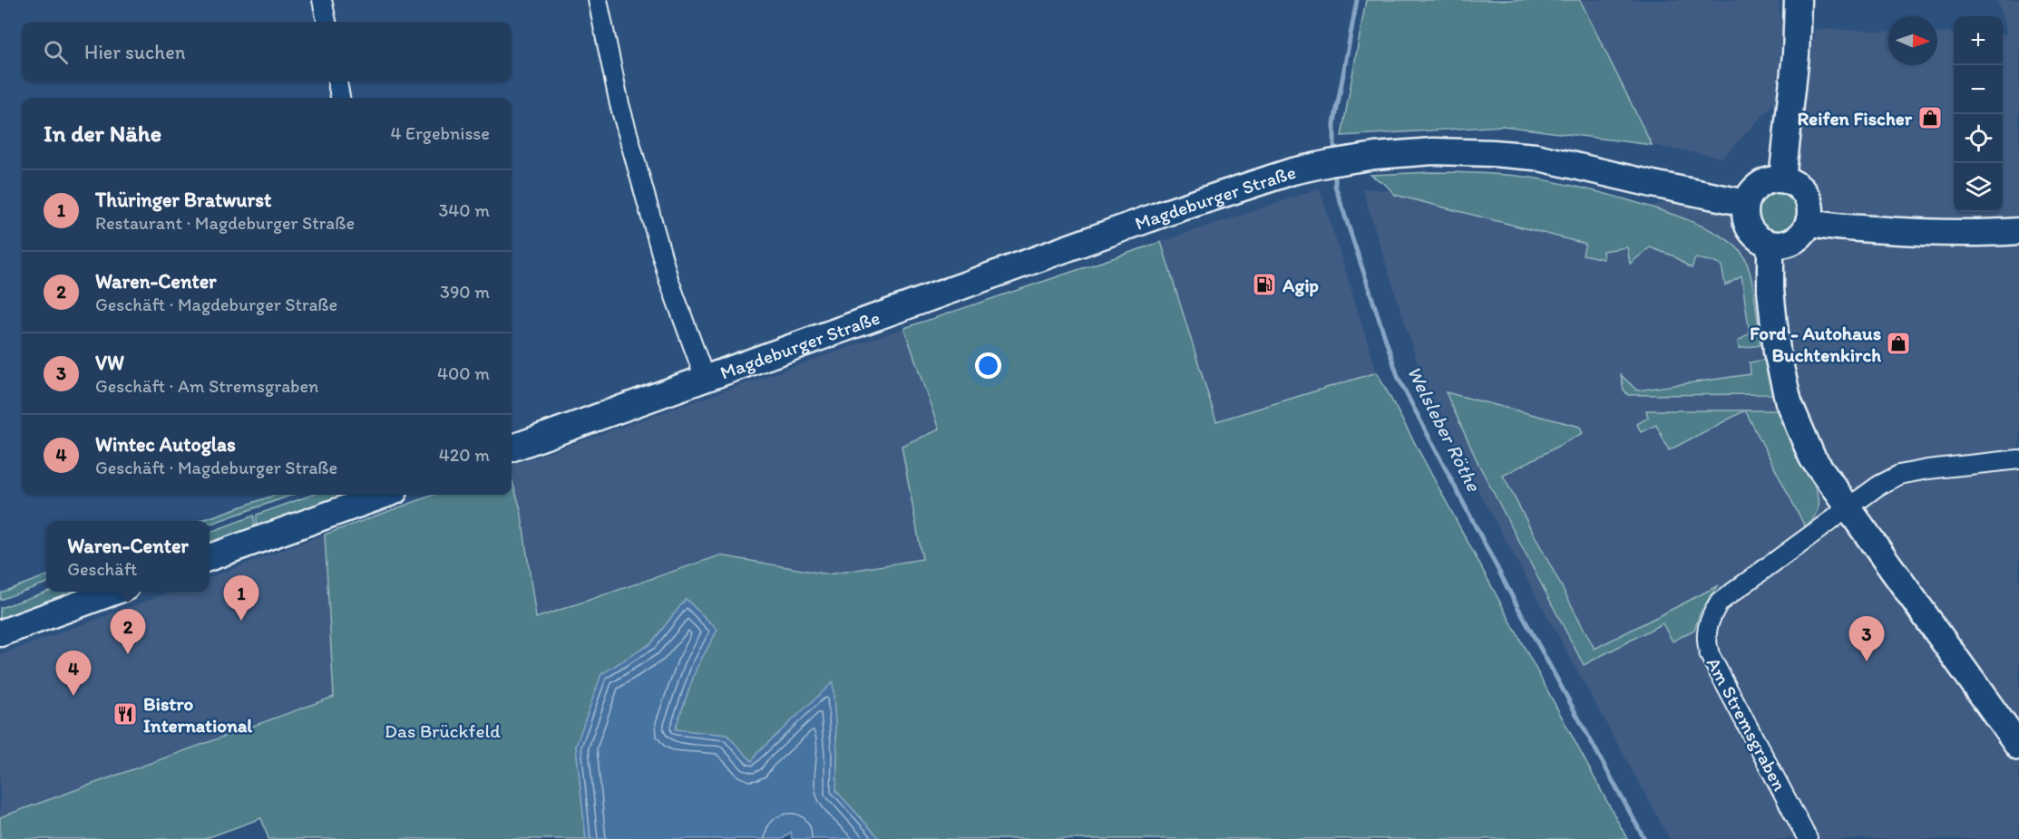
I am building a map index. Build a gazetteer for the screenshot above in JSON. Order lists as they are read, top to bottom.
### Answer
{
  "streets": {
    "main road": ["Magdeburger Straße"],
    "street": ["Am Stremsgraben"]
  },
  "water": ["Welsleber Röthe"],
  "parks": ["Das Brückfeld"],
  "places": {
    "shop": ["Reifen Fischer", "Ford - Autohaus Buchtenkirch"],
    "fuel station": ["Agip"],
    "restaurant": ["Bistro International"]
  },
  "north": "right",
  "page": {
    "map_buttons": ["+", "−"],
    "search": "Hier suchen",
    "heading": ["In der Nähe", "4 Ergebnisse"],
    "list": [
      {
        "mark": "1",
        "name": "Thüringer Bratwurst",
        "note": "Restaurant · Magdeburger Straße",
        "value": "340 m"
      },
      {
        "mark": "2",
        "name": "Waren-Center",
        "note": "Geschäft · Magdeburger Straße",
        "value": "390 m"
      },
      {
        "mark": "3",
        "name": "VW",
        "note": "Geschäft · Am Stremsgraben",
        "value": "400 m"
      },
      {
        "mark": "4",
        "name": "Wintec Autoglas",
        "note": "Geschäft · Magdeburger Straße",
        "value": "420 m"
      }
    ],
    "popup": ["Waren-Center", "Geschäft"],
    "pins": [
      "1",
      "2",
      "3",
      "4"
    ]
  }
}
